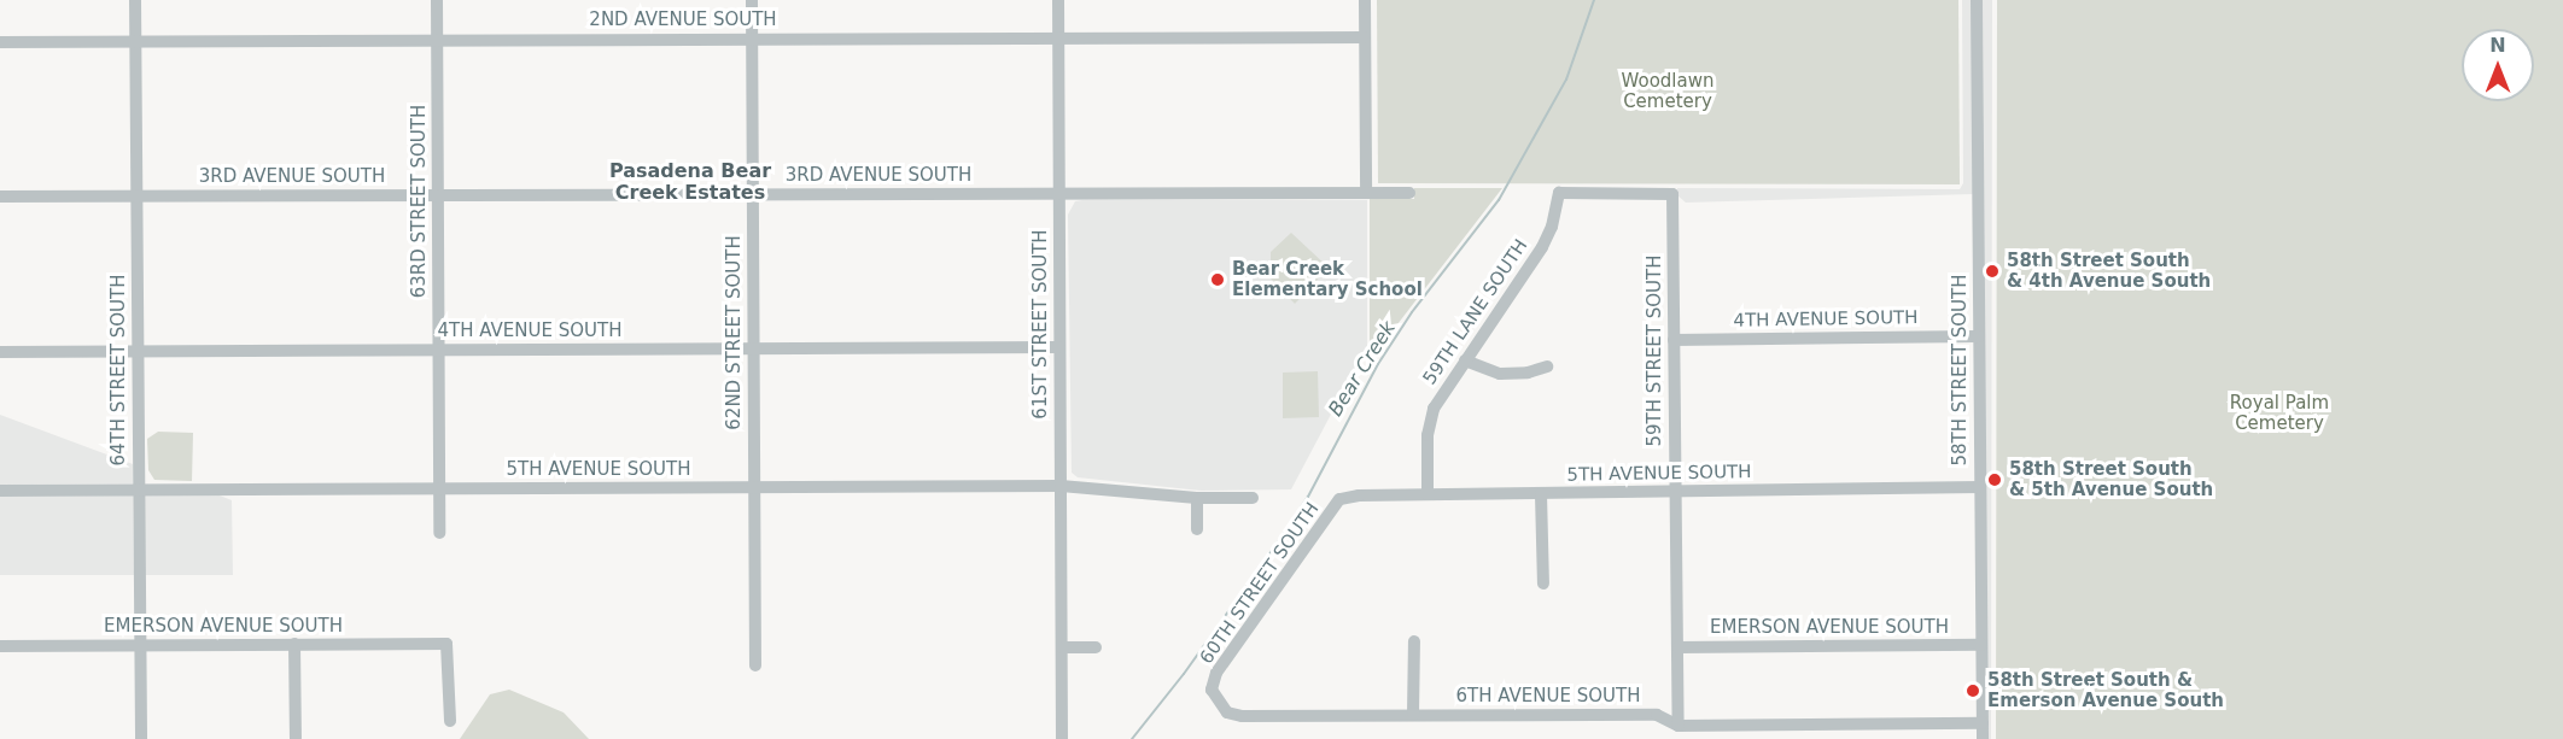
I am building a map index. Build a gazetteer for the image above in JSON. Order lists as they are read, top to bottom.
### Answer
{
  "streets": {
    "street": [
      "2ND AVENUE SOUTH",
      "3RD AVENUE SOUTH",
      "63RD STREET SOUTH",
      "59TH LANE SOUTH",
      "4TH AVENUE SOUTH",
      "61ST STREET SOUTH",
      "62ND STREET SOUTH",
      "59TH STREET SOUTH",
      "64TH STREET SOUTH",
      "58TH STREET SOUTH",
      "5TH AVENUE SOUTH",
      "60TH STREET SOUTH",
      "EMERSON AVENUE SOUTH",
      "6TH AVENUE SOUTH"
    ]
  },
  "crossings": [
    ["2ND AVENUE SOUTH", "63RD STREET SOUTH"],
    ["2ND AVENUE SOUTH", "61ST STREET SOUTH"],
    ["2ND AVENUE SOUTH", "62ND STREET SOUTH"],
    ["2ND AVENUE SOUTH", "64TH STREET SOUTH"],
    ["3RD AVENUE SOUTH", "63RD STREET SOUTH"],
    ["3RD AVENUE SOUTH", "61ST STREET SOUTH"],
    ["3RD AVENUE SOUTH", "62ND STREET SOUTH"],
    ["3RD AVENUE SOUTH", "64TH STREET SOUTH"],
    ["63RD STREET SOUTH", "4TH AVENUE SOUTH"],
    ["63RD STREET SOUTH", "5TH AVENUE SOUTH"],
    ["59TH LANE SOUTH", "59TH STREET SOUTH"],
    ["59TH LANE SOUTH", "5TH AVENUE SOUTH"],
    ["4TH AVENUE SOUTH", "61ST STREET SOUTH"],
    ["4TH AVENUE SOUTH", "62ND STREET SOUTH"],
    ["4TH AVENUE SOUTH", "59TH STREET SOUTH"],
    ["4TH AVENUE SOUTH", "64TH STREET SOUTH"],
    ["4TH AVENUE SOUTH", "58TH STREET SOUTH"],
    ["61ST STREET SOUTH", "5TH AVENUE SOUTH"],
    ["62ND STREET SOUTH", "5TH AVENUE SOUTH"],
    ["59TH STREET SOUTH", "5TH AVENUE SOUTH"],
    ["59TH STREET SOUTH", "EMERSON AVENUE SOUTH"],
    ["59TH STREET SOUTH", "6TH AVENUE SOUTH"],
    ["64TH STREET SOUTH", "5TH AVENUE SOUTH"],
    ["64TH STREET SOUTH", "EMERSON AVENUE SOUTH"],
    ["58TH STREET SOUTH", "5TH AVENUE SOUTH"],
    ["58TH STREET SOUTH", "EMERSON AVENUE SOUTH"],
    ["58TH STREET SOUTH", "6TH AVENUE SOUTH"],
    ["5TH AVENUE SOUTH", "60TH STREET SOUTH"],
    ["60TH STREET SOUTH", "6TH AVENUE SOUTH"]
  ],
  "districts": ["Pasadena Bear Creek Estates"],
  "water": ["Bear Creek"],
  "parks": ["Woodlawn Cemetery", "Royal Palm Cemetery"],
  "places": [
    "58th Street South & 4th Avenue South",
    "Bear Creek Elementary School",
    "58th Street South & 5th Avenue South",
    "58th Street South & Emerson Avenue South"
  ],
  "north": "top"
}
